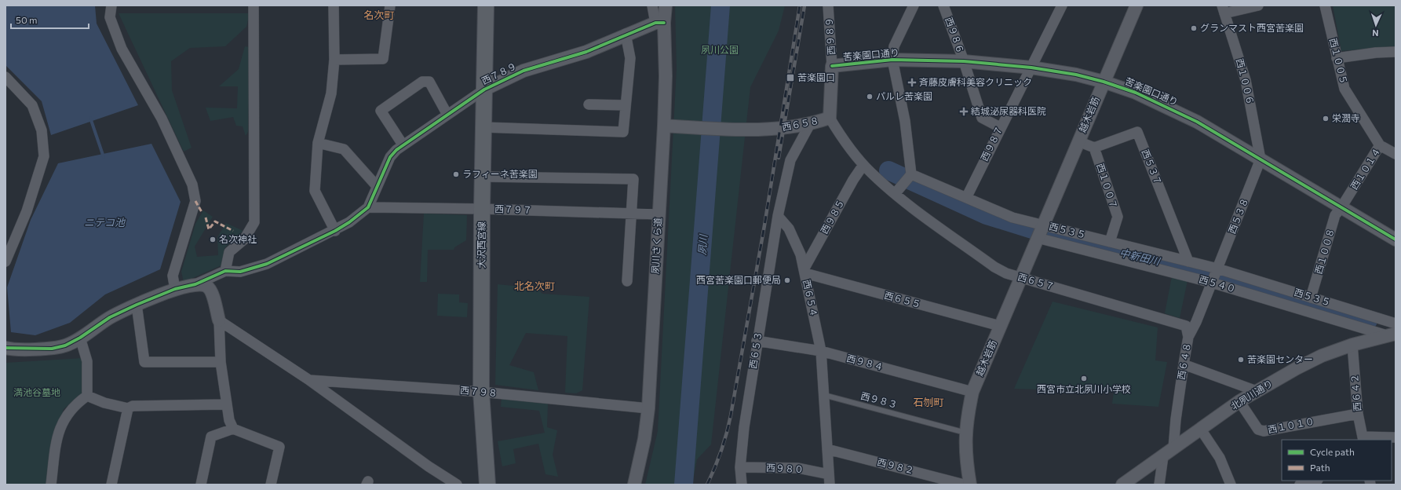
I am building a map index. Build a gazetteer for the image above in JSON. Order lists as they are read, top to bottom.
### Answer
{
  "streets": {
    "main road": ["大沢西宮線"],
    "street": [
      "西９８６",
      "西９８９",
      "苦楽園口通り",
      "西１００５",
      "西７８９",
      "西１００６",
      "越木岩筋",
      "西６５８",
      "西９８７",
      "西５３７",
      "西１０１４",
      "西１００７",
      "西７９７",
      "西５３８",
      "西９８５",
      "西５３５",
      "夙川さくら道",
      "西１００８",
      "西６５７",
      "西５４０",
      "西６５４",
      "西６５５",
      "西６５３",
      "西６４８",
      "西９８４",
      "西７９８",
      "西６４２",
      "北夙川通り",
      "西１０１０",
      "西９８２",
      "西９８０"
    ],
    "lane": ["西９８３"]
  },
  "crossings": [
    ["西９８６", "苦楽園口通り"],
    ["西９８６", "西９８７"],
    ["西９８９", "苦楽園口通り"],
    ["苦楽園口通り", "西１００６"],
    ["苦楽園口通り", "越木岩筋"],
    ["苦楽園口通り", "西９８７"],
    ["苦楽園口通り", "西１０１４"],
    ["苦楽園口通り", "西５３８"],
    ["苦楽園口通り", "西１００８"],
    ["西１００５", "西１０１４"],
    ["西７８９", "西７９７"],
    ["西７８９", "大沢西宮線"],
    ["西７８９", "夙川さくら道"],
    ["西１００６", "西５３８"],
    ["越木岩筋", "西５３５"],
    ["越木岩筋", "西６５７"],
    ["越木岩筋", "西５４０"],
    ["越木岩筋", "西６５５"],
    ["越木岩筋", "西９８４"],
    ["越木岩筋", "西９８３"],
    ["西６５８", "西９８５"],
    ["西６５８", "夙川さくら道"],
    ["西６５８", "西６５７"],
    ["西９８７", "西５３５"],
    ["西５３７", "西１００７"],
    ["西５３７", "西５３５"],
    ["西１０１４", "西１００８"],
    ["西１００７", "西５３５"],
    ["西７９７", "大沢西宮線"],
    ["西７９７", "夙川さくら道"],
    ["西５３８", "西５３５"],
    ["西５３８", "西５４０"],
    ["西５３８", "西６４８"],
    ["西９８５", "西６５４"],
    ["西９８５", "西６５５"],
    ["西５３５", "西１００８"],
    ["西５３５", "西５４０"],
    ["西５３５", "西６４８"],
    ["西５３５", "北夙川通り"],
    ["大沢西宮線", "西７９８"],
    ["夙川さくら道", "西７９８"],
    ["西６５７", "西６４８"],
    ["西５４０", "西６４８"],
    ["西５４０", "北夙川通り"],
    ["西６５４", "西６５５"],
    ["西６５４", "西６５３"],
    ["西６５４", "西９８４"],
    ["西６５４", "西９８３"],
    ["西６５４", "西９８２"],
    ["西６５４", "西９８０"],
    ["西６５３", "西９８４"],
    ["西６５３", "西９８０"],
    ["西６４８", "北夙川通り"],
    ["西６４２", "北夙川通り"],
    ["西６４２", "西１０１０"],
    ["北夙川通り", "西１０１０"]
  ],
  "districts": ["名次町", "北名次町", "石刎町"],
  "water": ["ニテコ池", "夙川", "中新田川"],
  "parks": ["夙川公園", "満池谷墓地"],
  "places": {
    "other": [
      "グランマスト西宮苦楽園",
      "パルレ苦楽園",
      "栄潤寺",
      "ラフィーネ苦楽園",
      "名次神社",
      "西宮苦楽園口郵便局",
      "苦楽園センター",
      "西宮市立北夙川小学校"
    ],
    "transit": ["苦楽園口"],
    "health": ["斉藤皮膚科美容クリニック", "結城泌尿器科医院"]
  },
  "legend": ["Cycle path", "Path"],
  "scale_bar": "50 m",
  "north": "bottom"
}
